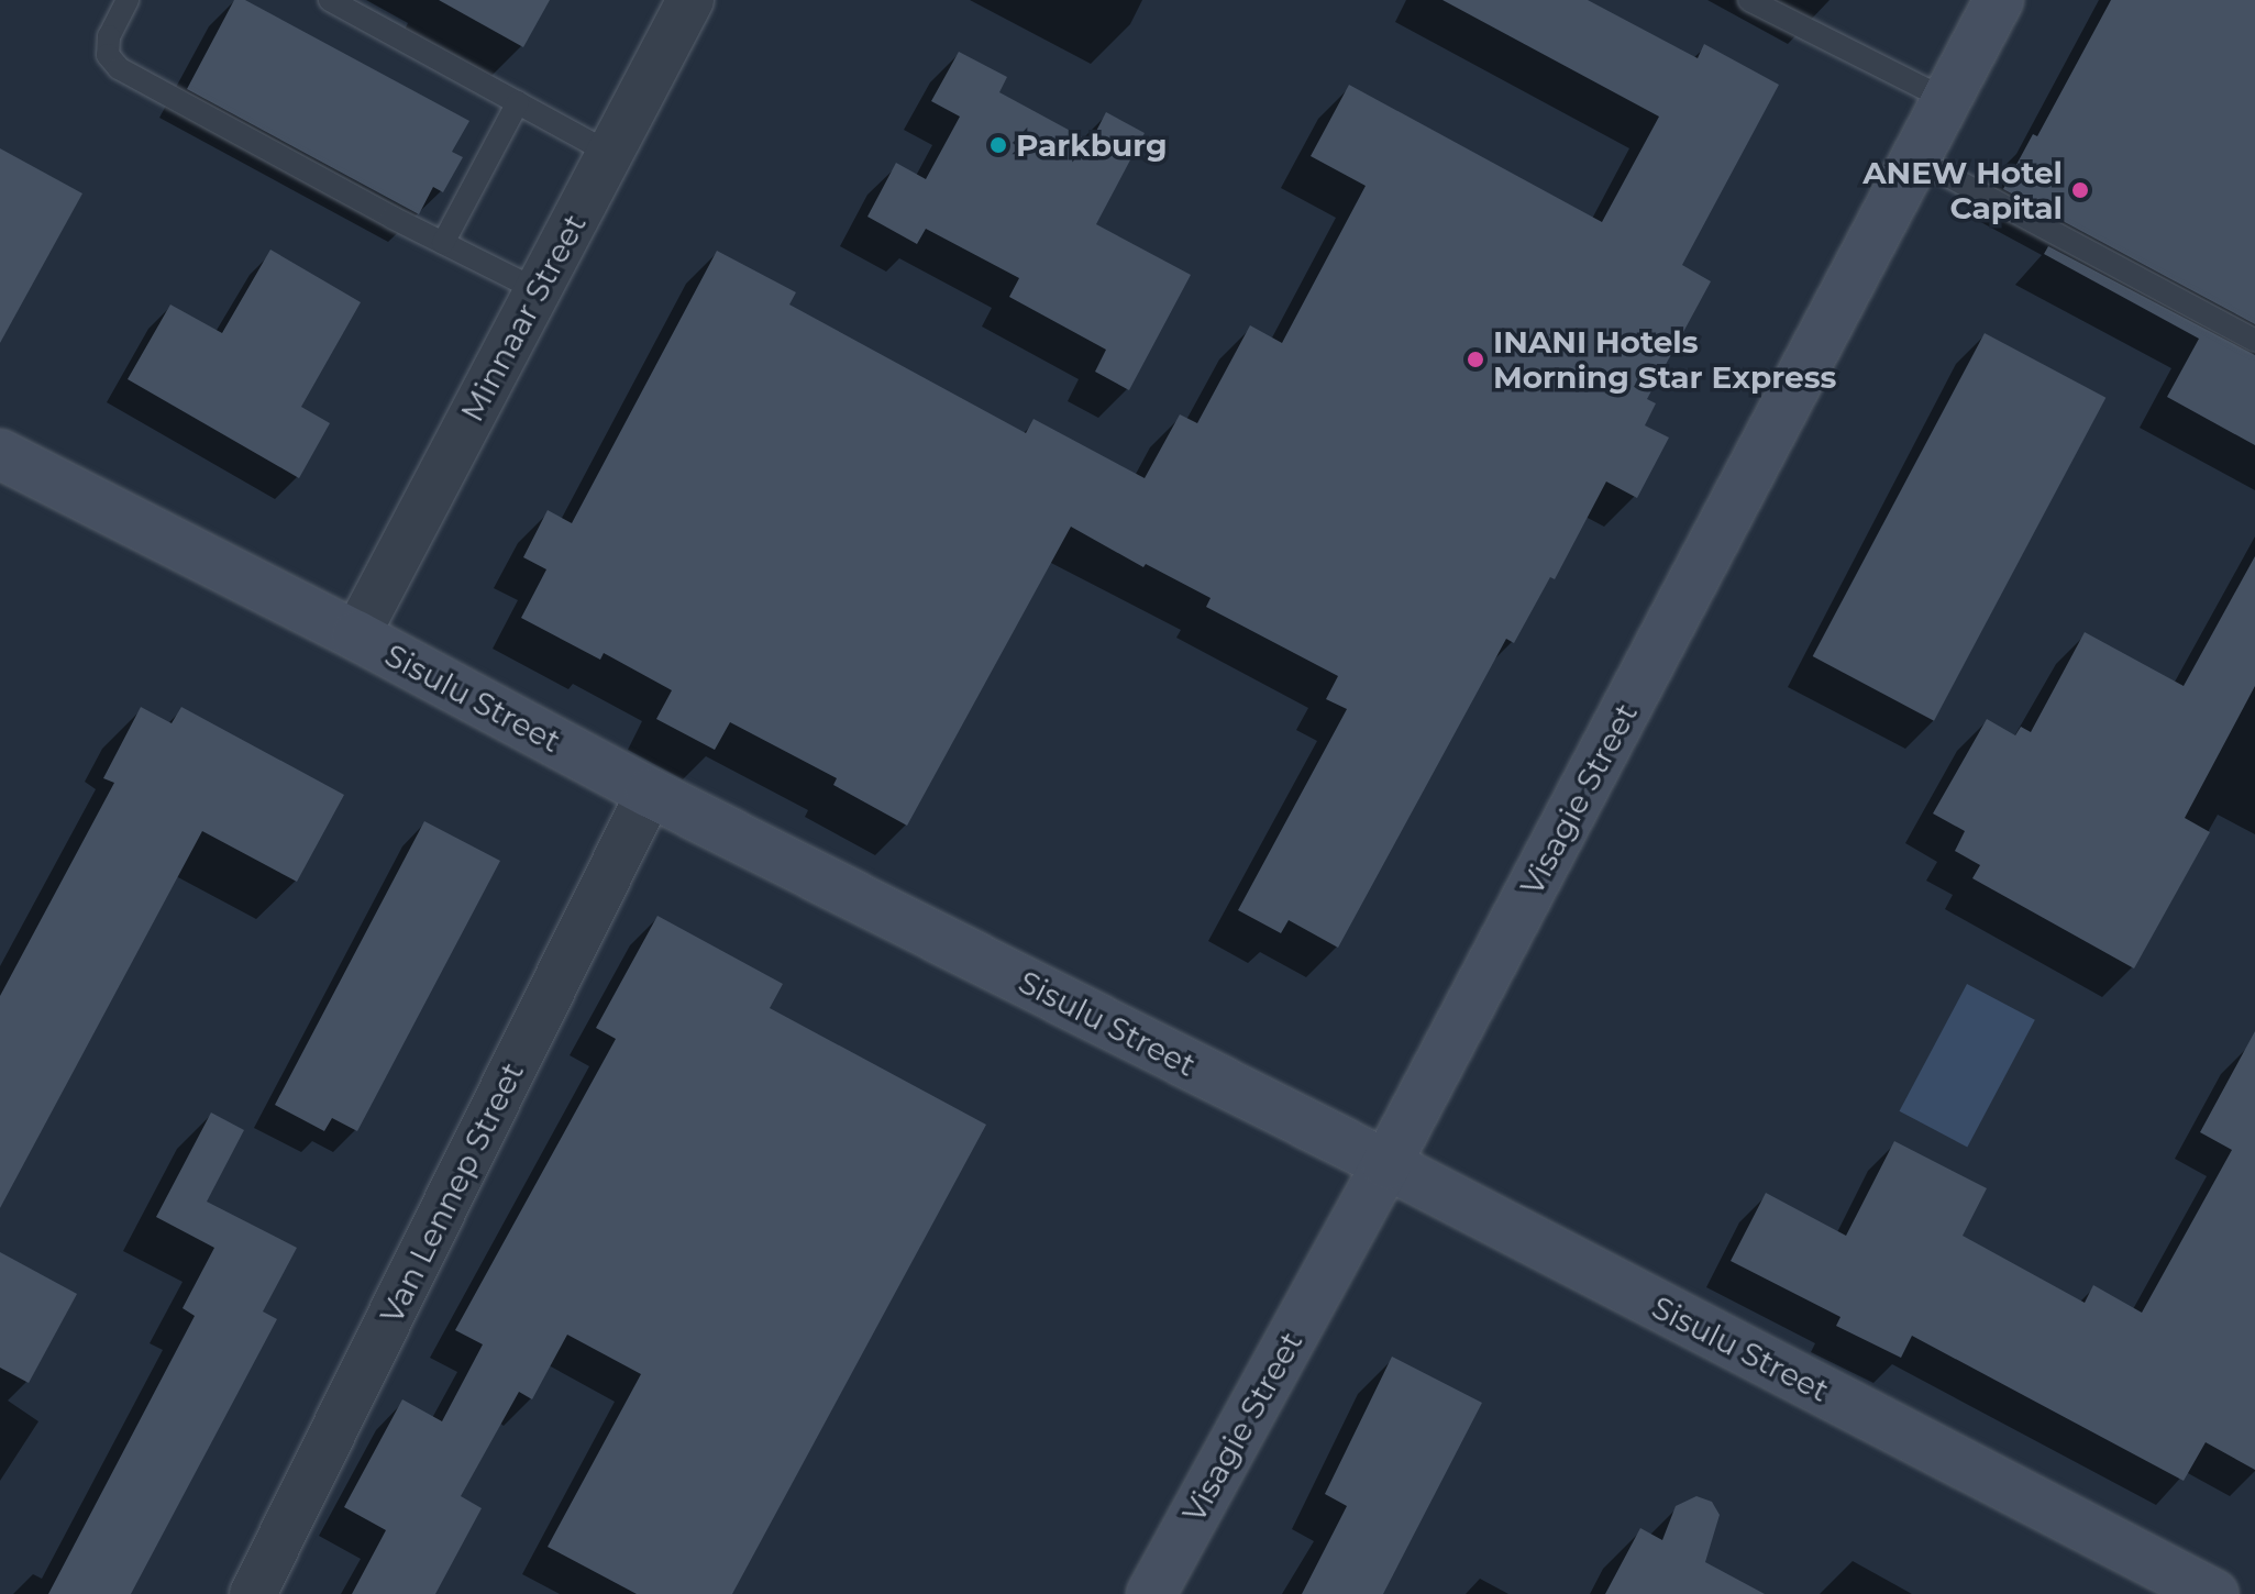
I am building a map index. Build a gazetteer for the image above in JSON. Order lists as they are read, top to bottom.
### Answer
{
  "streets": {
    "street": [
      "Minnaar Street",
      "Sisulu Street",
      "Visagie Street",
      "Van Lennep Street"
    ]
  },
  "crossings": [
    ["Minnaar Street", "Sisulu Street"],
    ["Sisulu Street", "Visagie Street"],
    ["Sisulu Street", "Van Lennep Street"]
  ],
  "places": ["Parkburg", "ANEW Hotel Capital", "INANI Hotels Morning Star Express"]
}
